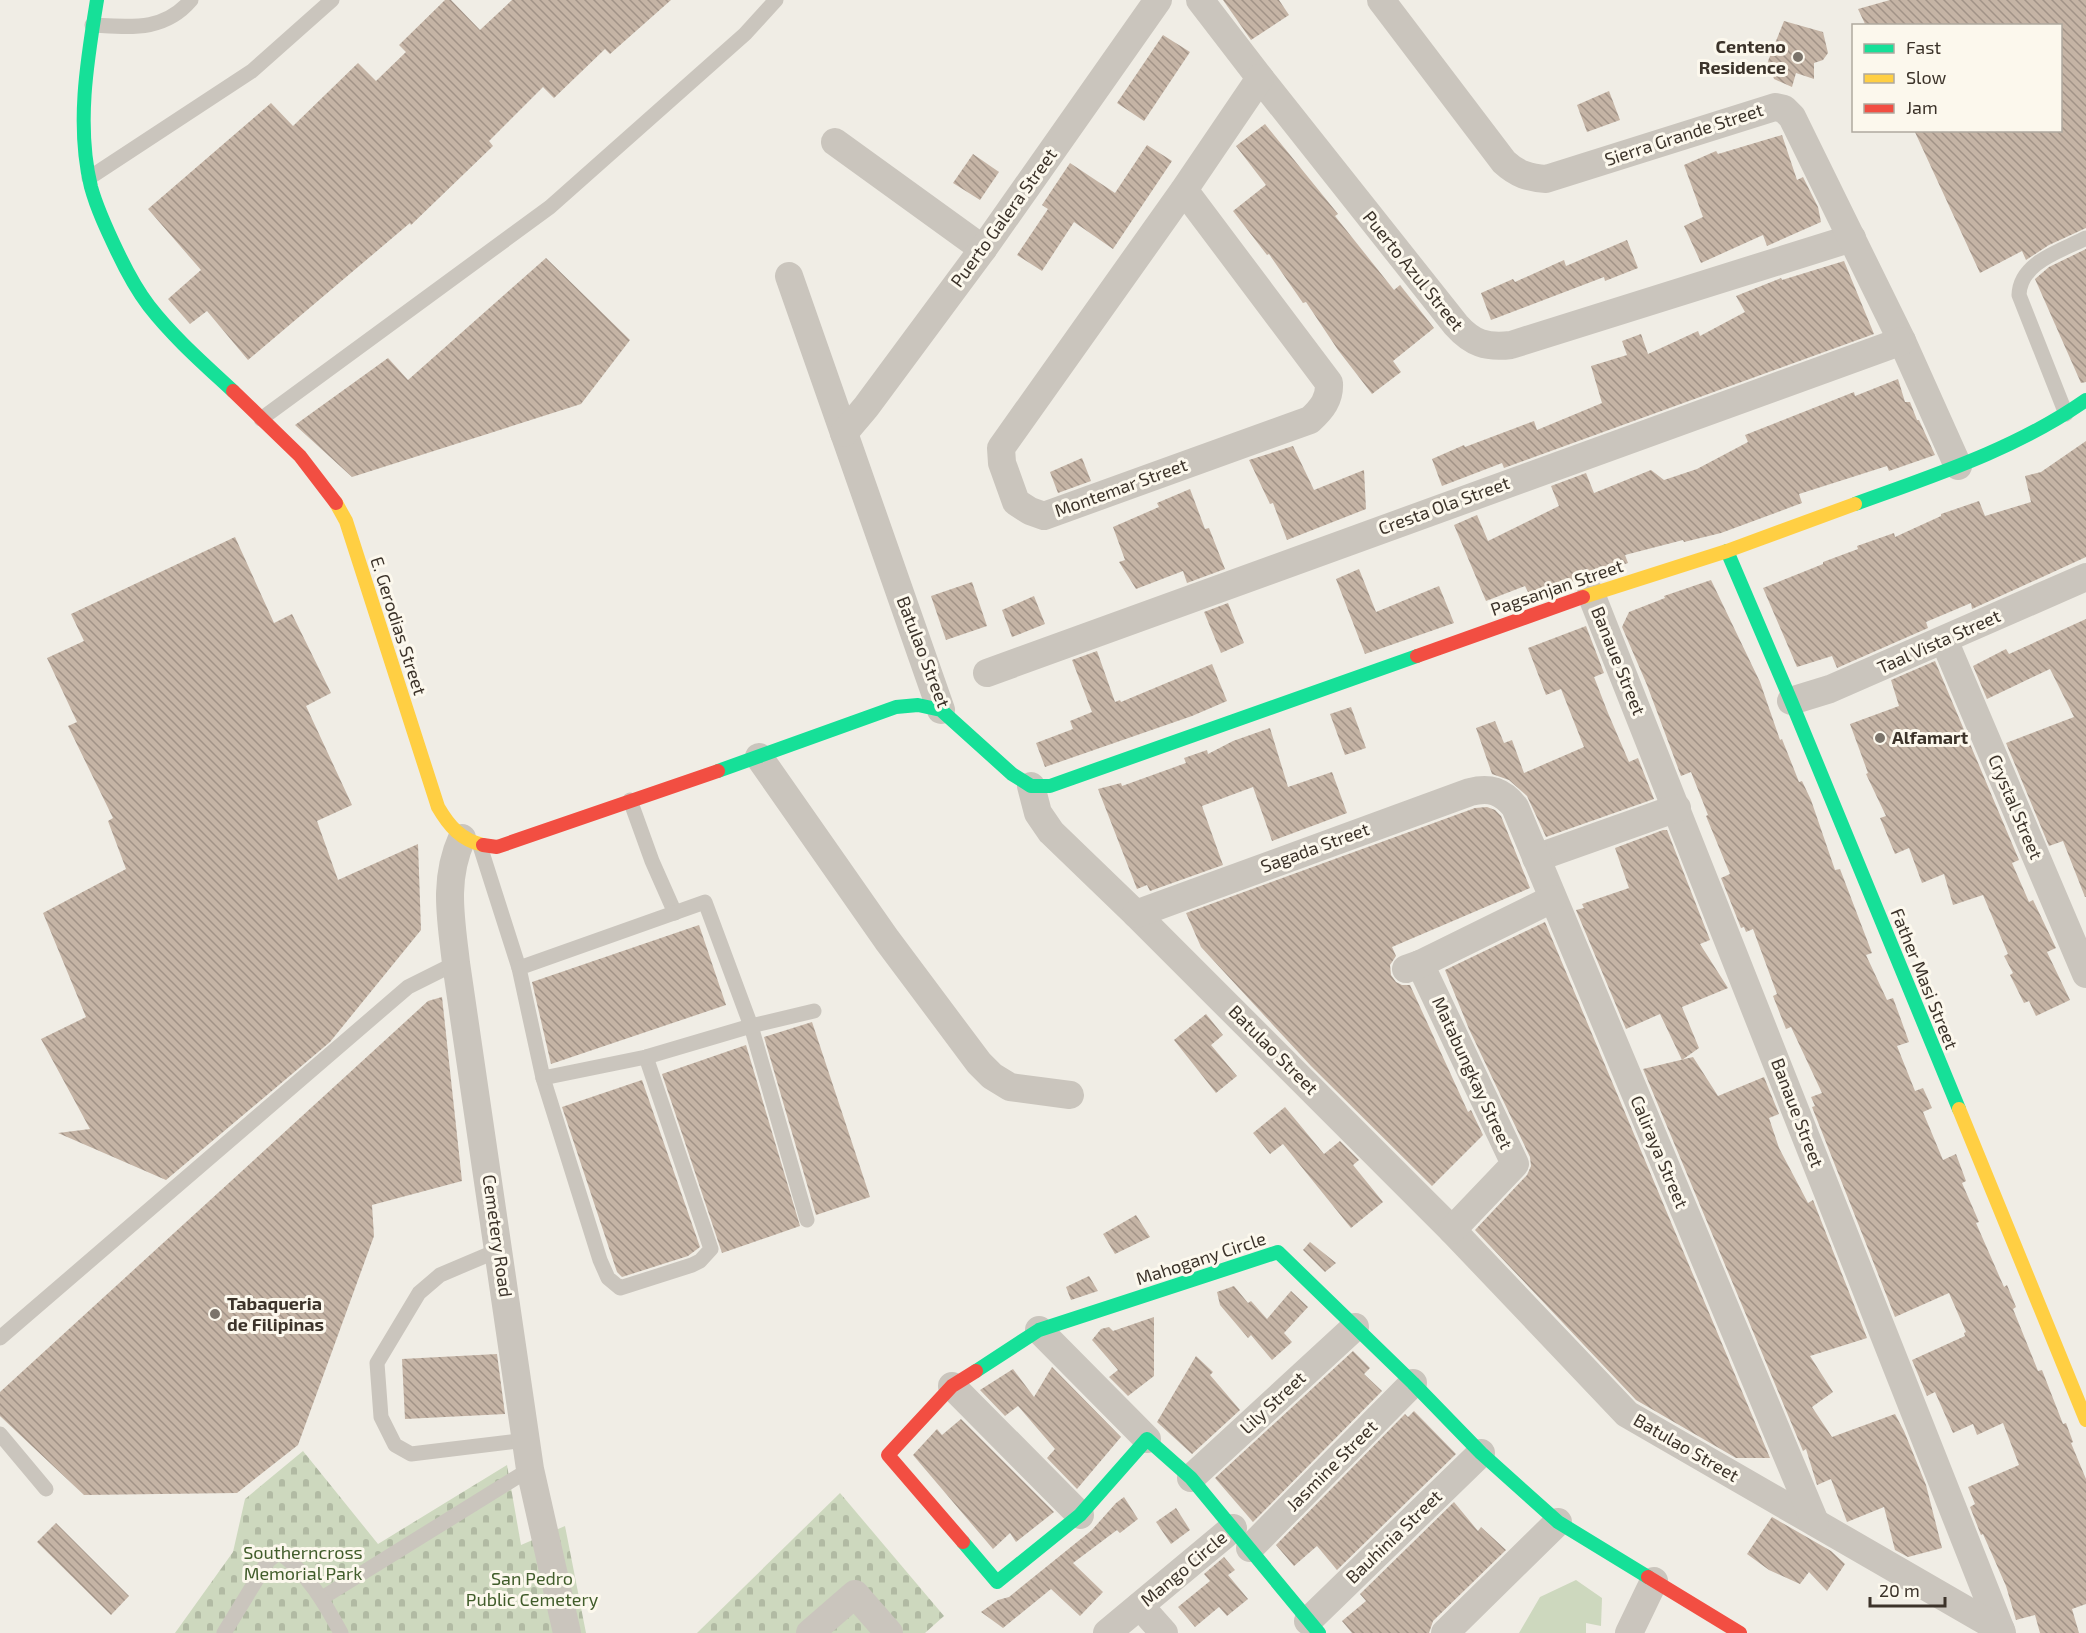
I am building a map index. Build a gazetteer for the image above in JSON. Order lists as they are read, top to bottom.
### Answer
{
  "streets": {
    "street": [
      "Sierra Grande Street",
      "Puerto Galera Street",
      "Puerto Azul Street",
      "Montemar Street",
      "Cresta Ola Street",
      "Pagsanjan Street",
      "E. Gerodias Street",
      "Taal Vista Street",
      "Batulao Street",
      "Banaue Street",
      "Crystal Street",
      "Sagada Street",
      "Father Masi Street",
      "Matabungkay Street",
      "Caliraya Street",
      "Cemetery Road",
      "Mahogany Circle",
      "Lily Street",
      "Jasmine Street",
      "Bauhinia Street",
      "Mango Circle"
    ]
  },
  "crossings": [
    ["Sierra Grande Street", "Puerto Azul Street"],
    ["Sierra Grande Street", "Cresta Ola Street"],
    ["Sierra Grande Street", "Pagsanjan Street"],
    ["Puerto Galera Street", "Batulao Street"],
    ["Puerto Azul Street", "Montemar Street"],
    ["Pagsanjan Street", "Batulao Street"],
    ["Pagsanjan Street", "Banaue Street"],
    ["Pagsanjan Street", "Father Masi Street"],
    ["E. Gerodias Street", "Cemetery Road"],
    ["Taal Vista Street", "Crystal Street"],
    ["Taal Vista Street", "Father Masi Street"],
    ["Batulao Street", "Banaue Street"],
    ["Batulao Street", "Sagada Street"],
    ["Batulao Street", "Matabungkay Street"],
    ["Batulao Street", "Caliraya Street"],
    ["Sagada Street", "Caliraya Street"],
    ["Matabungkay Street", "Caliraya Street"],
    ["Mahogany Circle", "Lily Street"],
    ["Mahogany Circle", "Jasmine Street"],
    ["Mahogany Circle", "Bauhinia Street"],
    ["Jasmine Street", "Mango Circle"]
  ],
  "parks": ["Southerncross Memorial Park", "San Pedro Public Cemetery"],
  "places": ["Centeno Residence", "Alfamart", "Tabaqueria de Filipinas"],
  "legend": ["Fast", "Slow", "Jam"],
  "scale_bar": "20 m"
}
